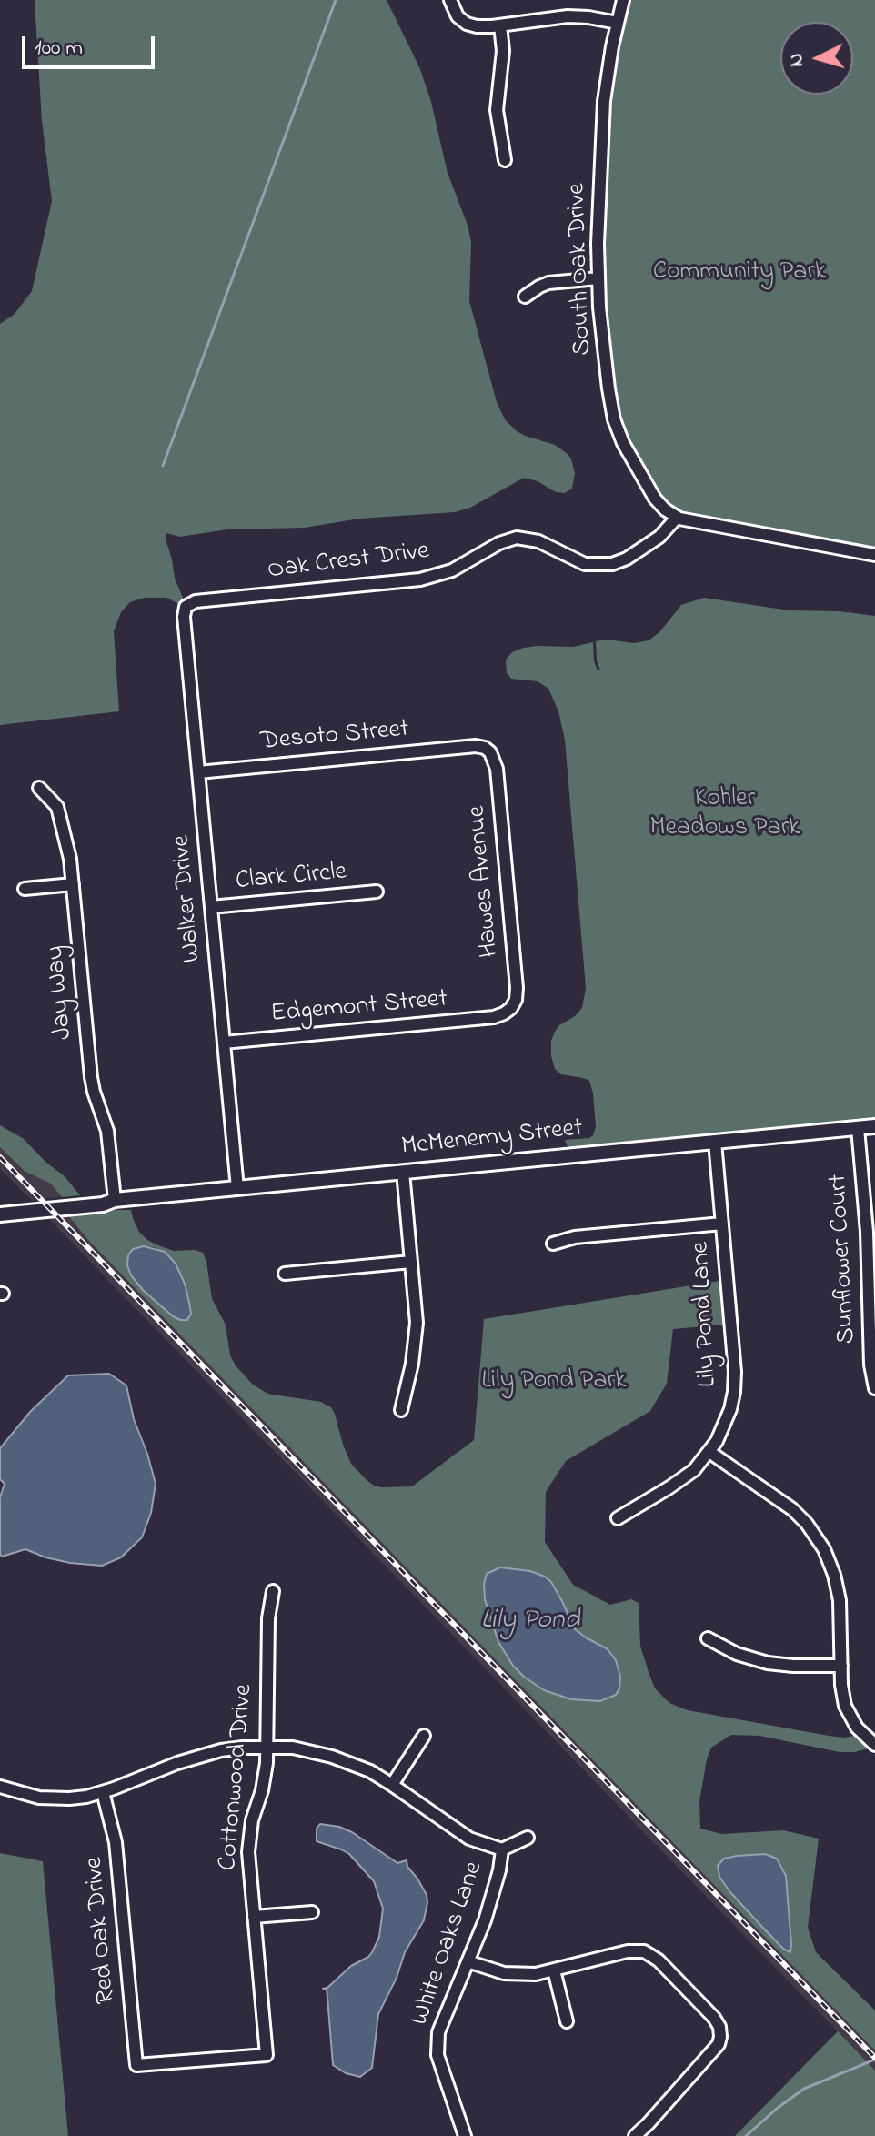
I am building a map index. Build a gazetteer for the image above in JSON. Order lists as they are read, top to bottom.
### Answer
{
  "streets": {
    "street": [
      "South Oak Drive",
      "Oak Crest Drive",
      "Desoto Street",
      "Clark Circle",
      "Hawes Avenue",
      "Walker Drive",
      "Jay Way",
      "Edgemont Street",
      "McMenemy Street",
      "Sunflower Court",
      "Lily Pond Lane",
      "Cottonwood Drive",
      "Red Oak Drive",
      "White Oaks Lane"
    ]
  },
  "crossings": [
    ["South Oak Drive", "Oak Crest Drive"],
    ["Oak Crest Drive", "Walker Drive"],
    ["Desoto Street", "Hawes Avenue"],
    ["Desoto Street", "Walker Drive"],
    ["Clark Circle", "Walker Drive"],
    ["Hawes Avenue", "Edgemont Street"],
    ["Walker Drive", "Edgemont Street"],
    ["Walker Drive", "McMenemy Street"],
    ["Jay Way", "McMenemy Street"],
    ["McMenemy Street", "Sunflower Court"],
    ["McMenemy Street", "Lily Pond Lane"],
    ["Cottonwood Drive", "Red Oak Drive"]
  ],
  "water": ["Lily Pond"],
  "parks": ["Community Park", "Kohler Meadows Park", "Lily Pond Park"],
  "scale_bar": "100 m",
  "north": "left"
}
